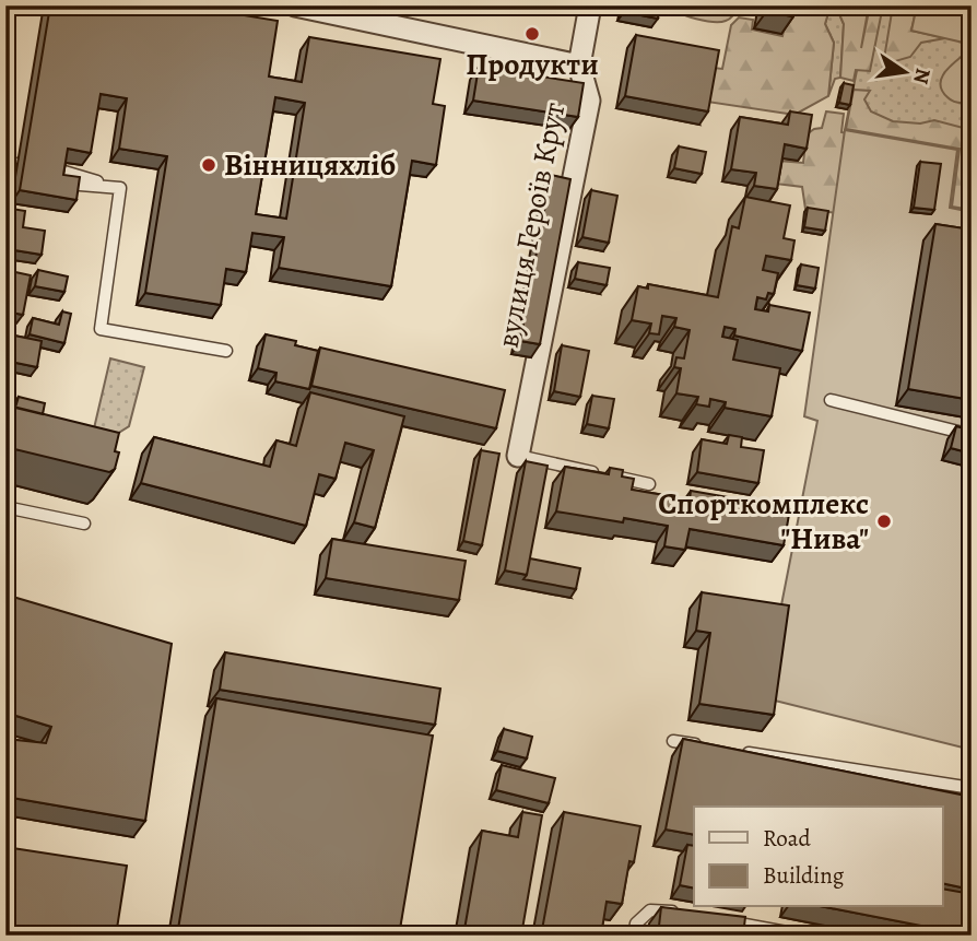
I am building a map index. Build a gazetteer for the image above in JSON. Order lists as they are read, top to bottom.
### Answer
{
  "streets": {
    "street": ["вулиця Героїв Крут"]
  },
  "places": ["Продукти", "Вінницяхліб", "Спорткомплекс \"Нива\""],
  "legend": ["Road", "Building"],
  "north": "right"
}
